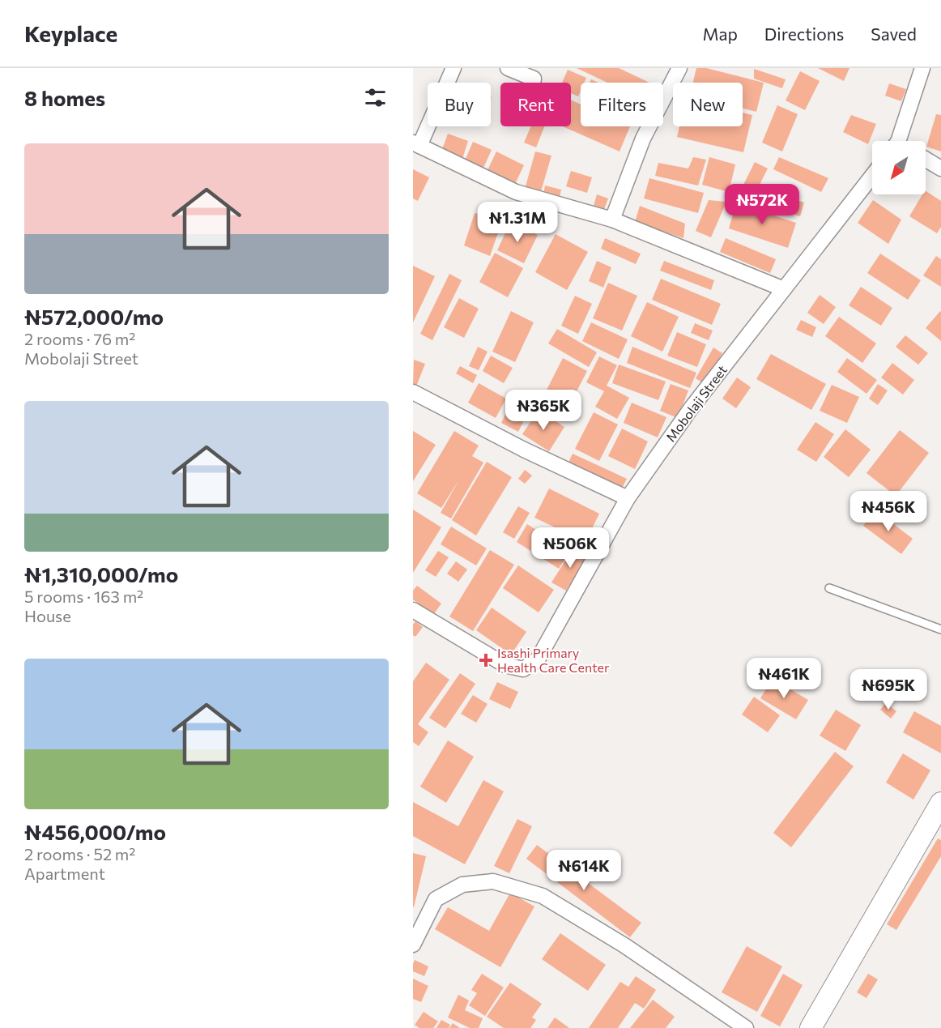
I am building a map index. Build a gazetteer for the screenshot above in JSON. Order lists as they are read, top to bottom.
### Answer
{
  "streets": {
    "street": ["Mobolaji Street"]
  },
  "places": {
    "health": ["Isashi Primary Health Care Center"]
  },
  "north": "bottom left",
  "page": {
    "header": "Keyplace",
    "nav": ["Map", "Directions", "Saved"],
    "heading": "8 homes",
    "chip": [
      "Buy",
      "Rent",
      "Filters",
      "New"
    ],
    "list": [
      {
        "name": "₦572,000/mo",
        "note": "2 rooms · 76 m² · Mobolaji Street"
      },
      {
        "name": "₦1,310,000/mo",
        "note": "5 rooms · 163 m² · House"
      },
      {
        "name": "₦456,000/mo",
        "note": "2 rooms · 52 m² · Apartment"
      }
    ],
    "price": [
      "₦572K",
      "₦1.31M",
      "₦365K",
      "₦456K",
      "₦506K",
      "₦461K",
      "₦695K",
      "₦614K"
    ]
  }
}
